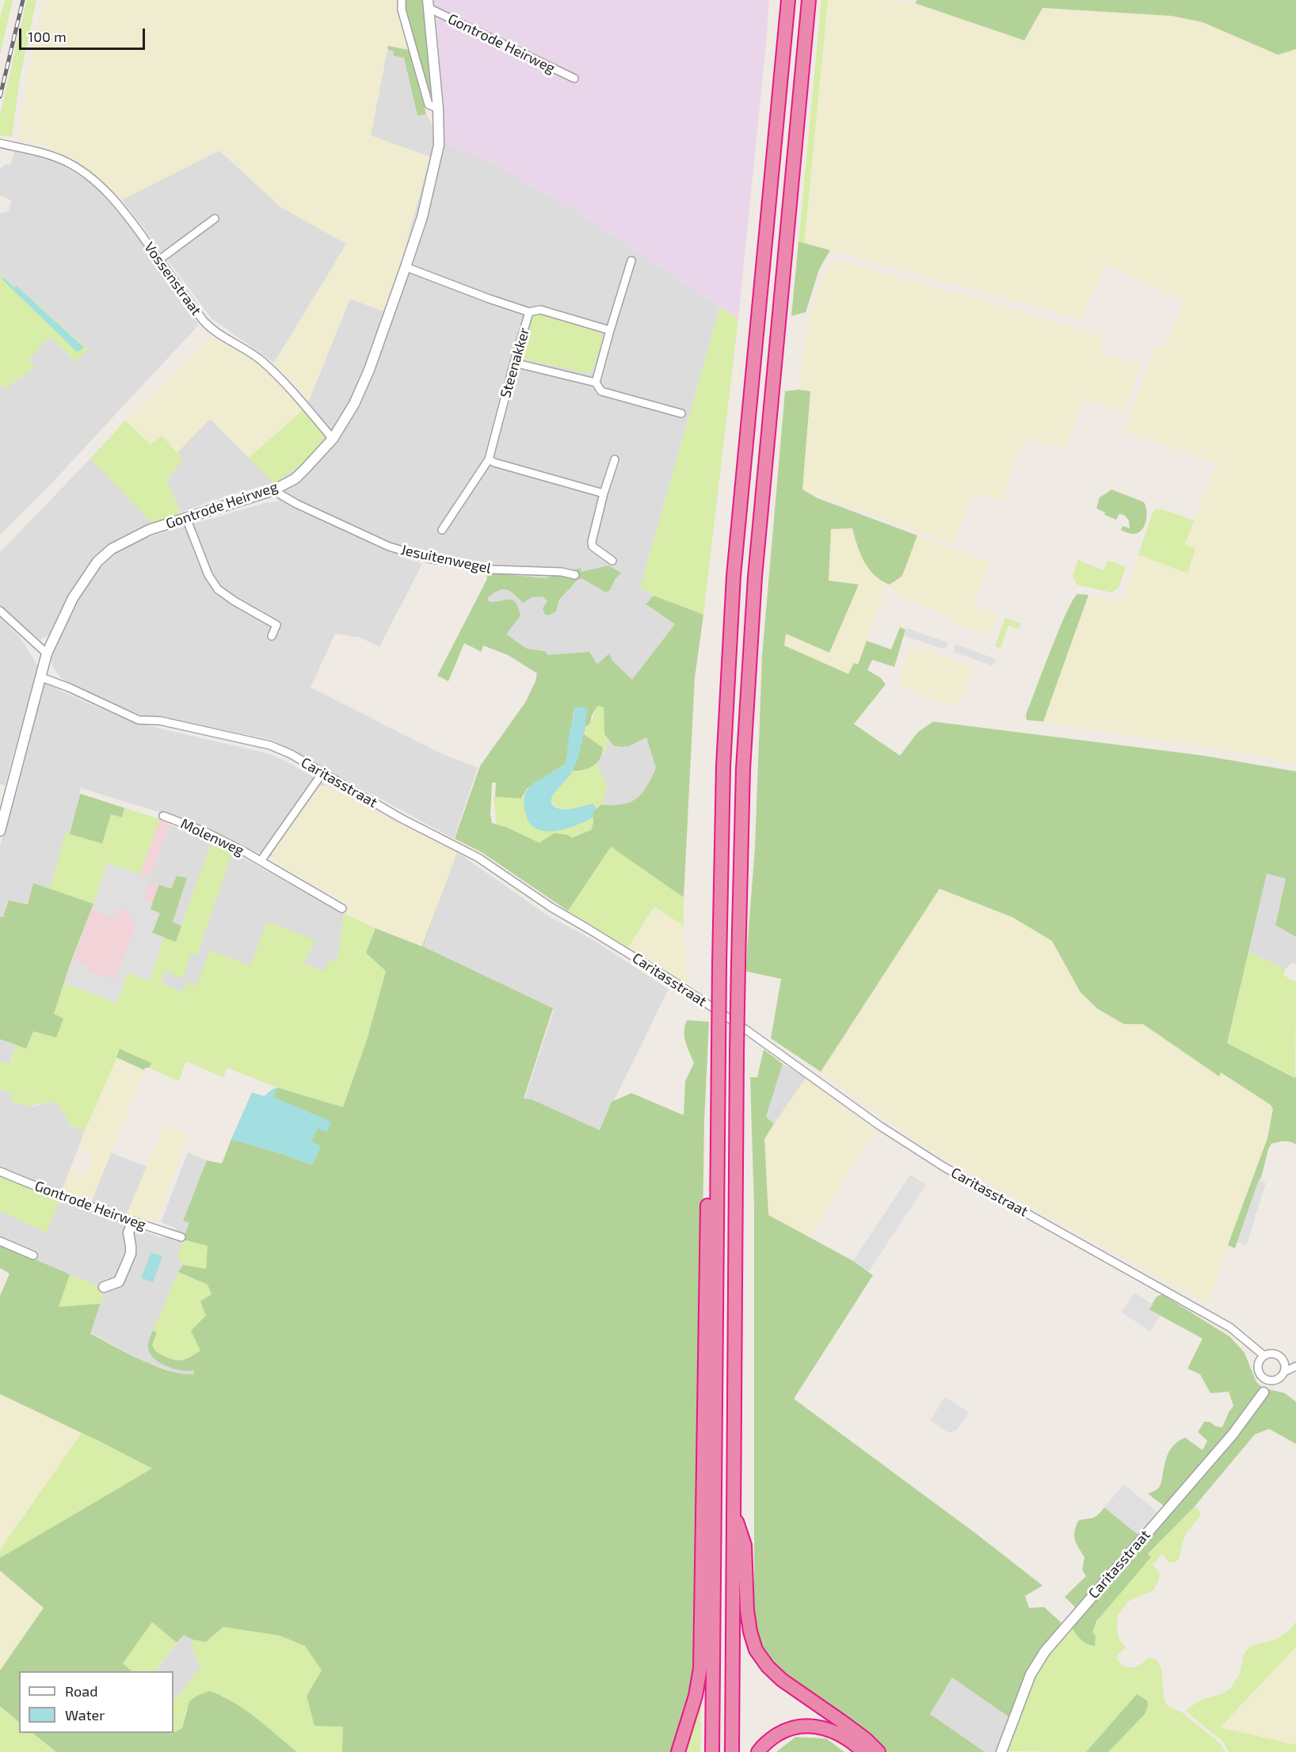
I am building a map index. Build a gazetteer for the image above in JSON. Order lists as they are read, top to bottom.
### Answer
{
  "streets": {
    "street": [
      "Gontrode Heirweg",
      "Vossenstraat",
      "Steenakker",
      "Jesuitenwegel",
      "Caritasstraat",
      "Molenweg"
    ]
  },
  "crossings": [
    ["Gontrode Heirweg", "Vossenstraat"],
    ["Gontrode Heirweg", "Steenakker"],
    ["Gontrode Heirweg", "Jesuitenwegel"],
    ["Gontrode Heirweg", "Caritasstraat"],
    ["Caritasstraat", "Molenweg"]
  ],
  "legend": ["Road", "Water"],
  "scale_bar": "100 m"
}
